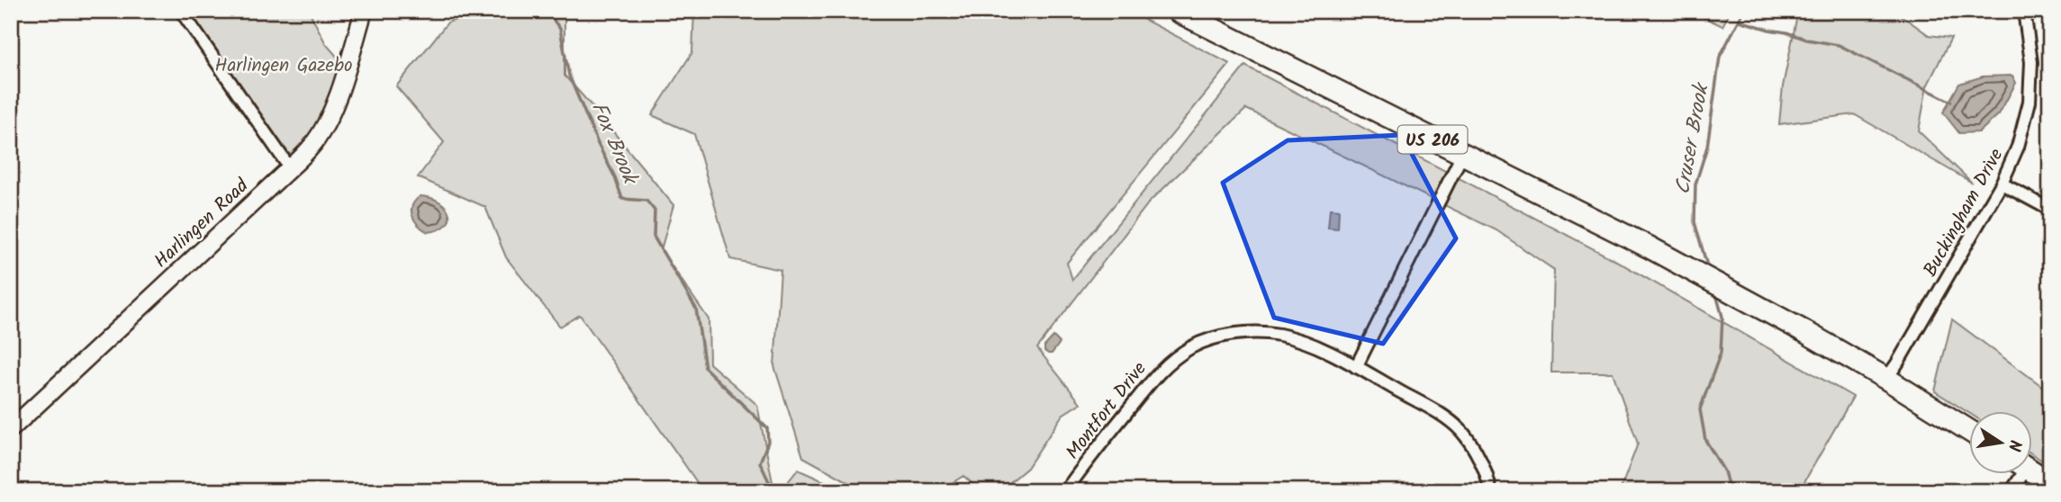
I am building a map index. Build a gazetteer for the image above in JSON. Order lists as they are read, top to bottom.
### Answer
{
  "streets": {
    "highway": ["US 206"],
    "street": ["Buckingham Drive", "Harlingen Road", "Montfort Drive"]
  },
  "crossings": [
    ["US 206", "Buckingham Drive"]
  ],
  "water": ["Cruser Brook", "Fox Brook"],
  "parks": ["Harlingen Gazebo"],
  "north": "right"
}
